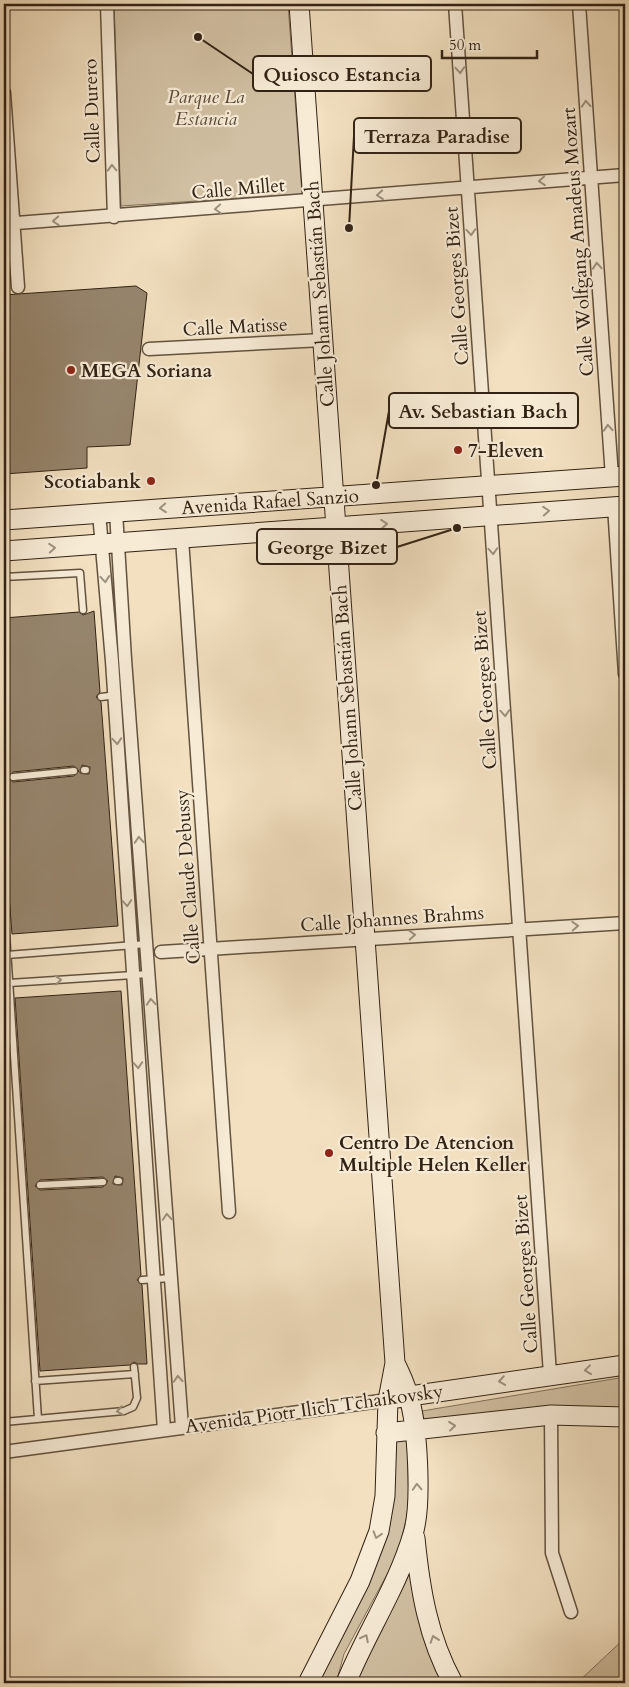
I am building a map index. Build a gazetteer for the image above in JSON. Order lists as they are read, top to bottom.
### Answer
{
  "streets": {
    "street": [
      "Calle Durero",
      "Calle Millet",
      "Calle Wolfgang Amadeus Mozart",
      "Calle Georges Bizet",
      "Calle Johann Sebastián Bach",
      "Calle Matisse",
      "Avenida Rafael Sanzio",
      "Calle Claude Debussy",
      "Calle Johannes Brahms",
      "Avenida Piotr Ilich Tchaikovsky"
    ]
  },
  "crossings": [
    ["Calle Durero", "Calle Millet"],
    ["Calle Millet", "Calle Wolfgang Amadeus Mozart"],
    ["Calle Millet", "Calle Georges Bizet"],
    ["Calle Millet", "Calle Johann Sebastián Bach"],
    ["Calle Wolfgang Amadeus Mozart", "Avenida Rafael Sanzio"],
    ["Calle Georges Bizet", "Avenida Rafael Sanzio"],
    ["Calle Georges Bizet", "Calle Johannes Brahms"],
    ["Calle Georges Bizet", "Avenida Piotr Ilich Tchaikovsky"],
    ["Calle Johann Sebastián Bach", "Calle Matisse"],
    ["Calle Johann Sebastián Bach", "Avenida Rafael Sanzio"],
    ["Calle Johann Sebastián Bach", "Calle Johannes Brahms"],
    ["Calle Johann Sebastián Bach", "Avenida Piotr Ilich Tchaikovsky"],
    ["Avenida Rafael Sanzio", "Calle Claude Debussy"],
    ["Calle Claude Debussy", "Calle Johannes Brahms"]
  ],
  "one_way": [
    "Calle Millet",
    "Calle Wolfgang Amadeus Mozart",
    "Calle Georges Bizet",
    "Calle Johannes Brahms"
  ],
  "parks": ["Parque La Estancia"],
  "places": [
    "Quiosco Estancia",
    "Terraza Paradise",
    "MEGA Soriana",
    "7-Eleven",
    "Scotiabank",
    "Av. Sebastian Bach",
    "George Bizet",
    "Centro De Atencion Multiple Helen Keller"
  ],
  "scale_bar": "50 m"
}
